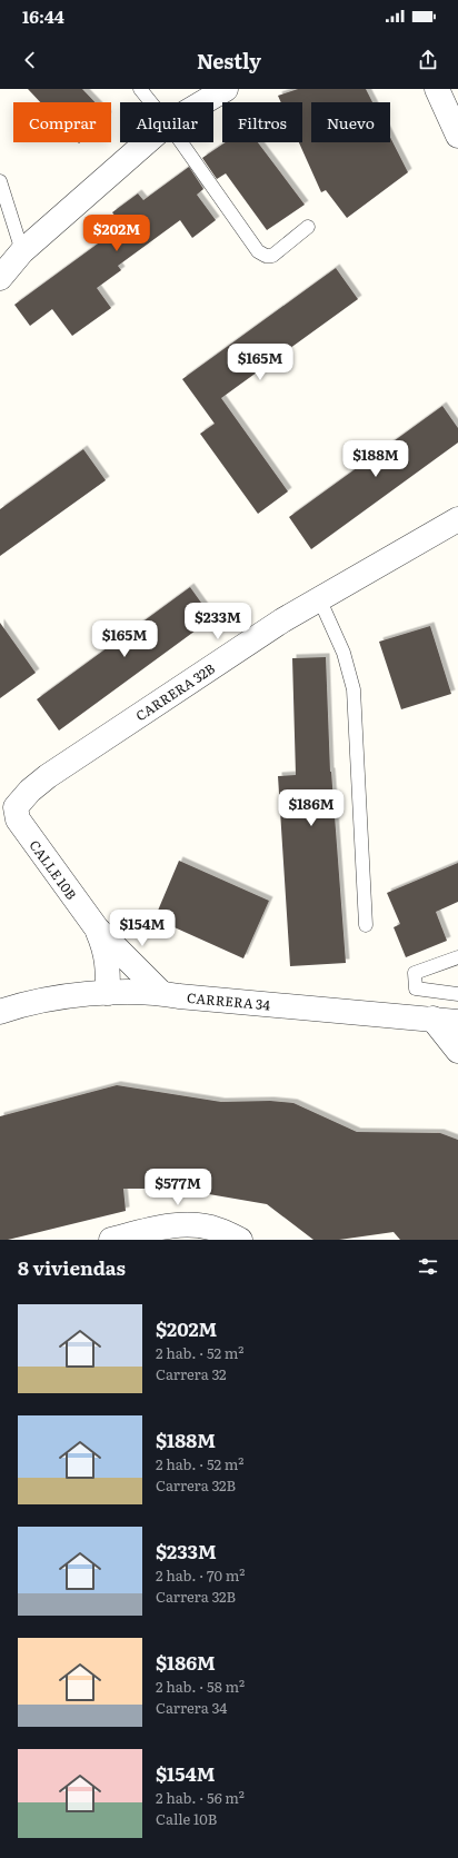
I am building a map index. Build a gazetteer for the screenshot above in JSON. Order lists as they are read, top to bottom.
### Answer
{
  "streets": {
    "street": ["CARRERA 32B", "CALLE 10B", "CARRERA 34"]
  },
  "crossings": [
    ["CARRERA 32B", "CALLE 10B"],
    ["CALLE 10B", "CARRERA 34"]
  ],
  "page": {
    "status": "16:44",
    "header": "Nestly",
    "chip": [
      "Comprar",
      "Alquilar",
      "Filtros",
      "Nuevo"
    ],
    "price": [
      "$202M",
      "$165M",
      "$188M",
      "$233M",
      "$165M",
      "$186M",
      "$154M",
      "$577M"
    ],
    "heading": "8 viviendas",
    "list": [
      {
        "name": "$202M",
        "note": "2 hab. · 52 m² · Carrera 32"
      },
      {
        "name": "$188M",
        "note": "2 hab. · 52 m² · Carrera 32B"
      },
      {
        "name": "$233M",
        "note": "2 hab. · 70 m² · Carrera 32B"
      },
      {
        "name": "$186M",
        "note": "2 hab. · 58 m² · Carrera 34"
      },
      {
        "name": "$154M",
        "note": "2 hab. · 56 m² · Calle 10B"
      }
    ]
  }
}
